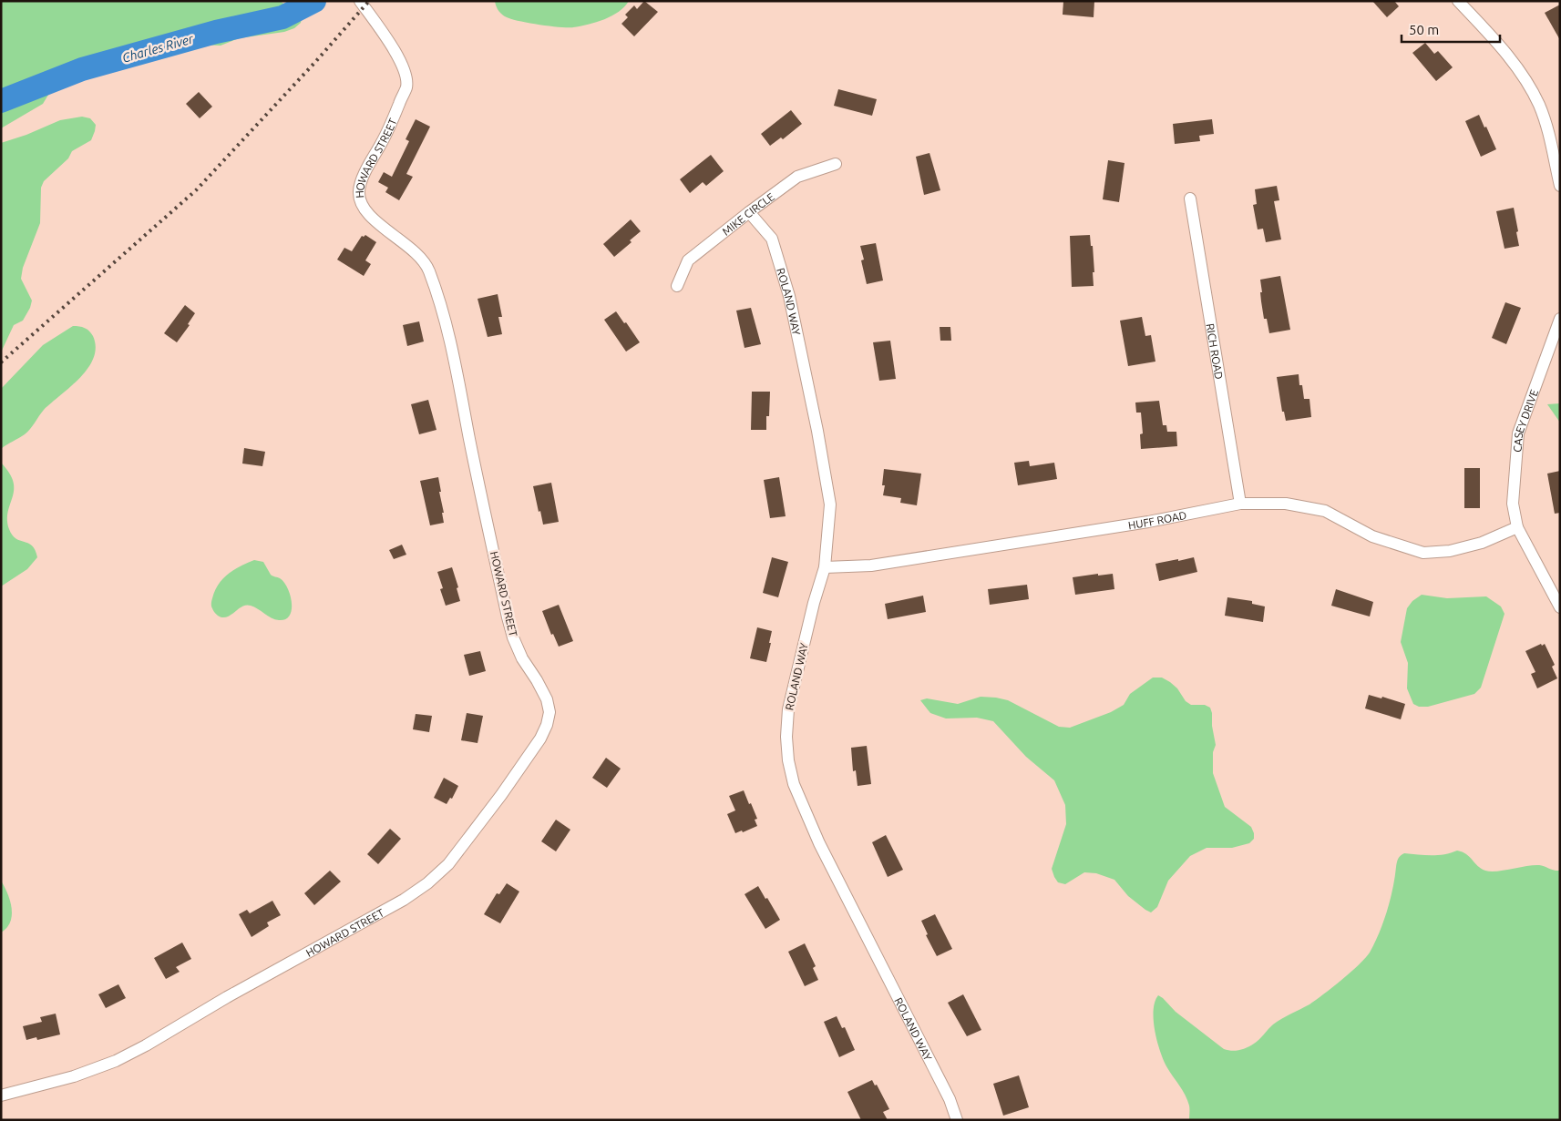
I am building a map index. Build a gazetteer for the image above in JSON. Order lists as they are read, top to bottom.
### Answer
{
  "streets": {
    "street": [
      "HOWARD STREET",
      "MIKE CIRCLE",
      "ROLAND WAY",
      "RICH ROAD",
      "CASEY DRIVE",
      "HUFF ROAD"
    ]
  },
  "crossings": [
    ["MIKE CIRCLE", "ROLAND WAY"],
    ["ROLAND WAY", "HUFF ROAD"],
    ["RICH ROAD", "HUFF ROAD"],
    ["CASEY DRIVE", "HUFF ROAD"]
  ],
  "water": ["Charles River"],
  "scale_bar": "50 m"
}
